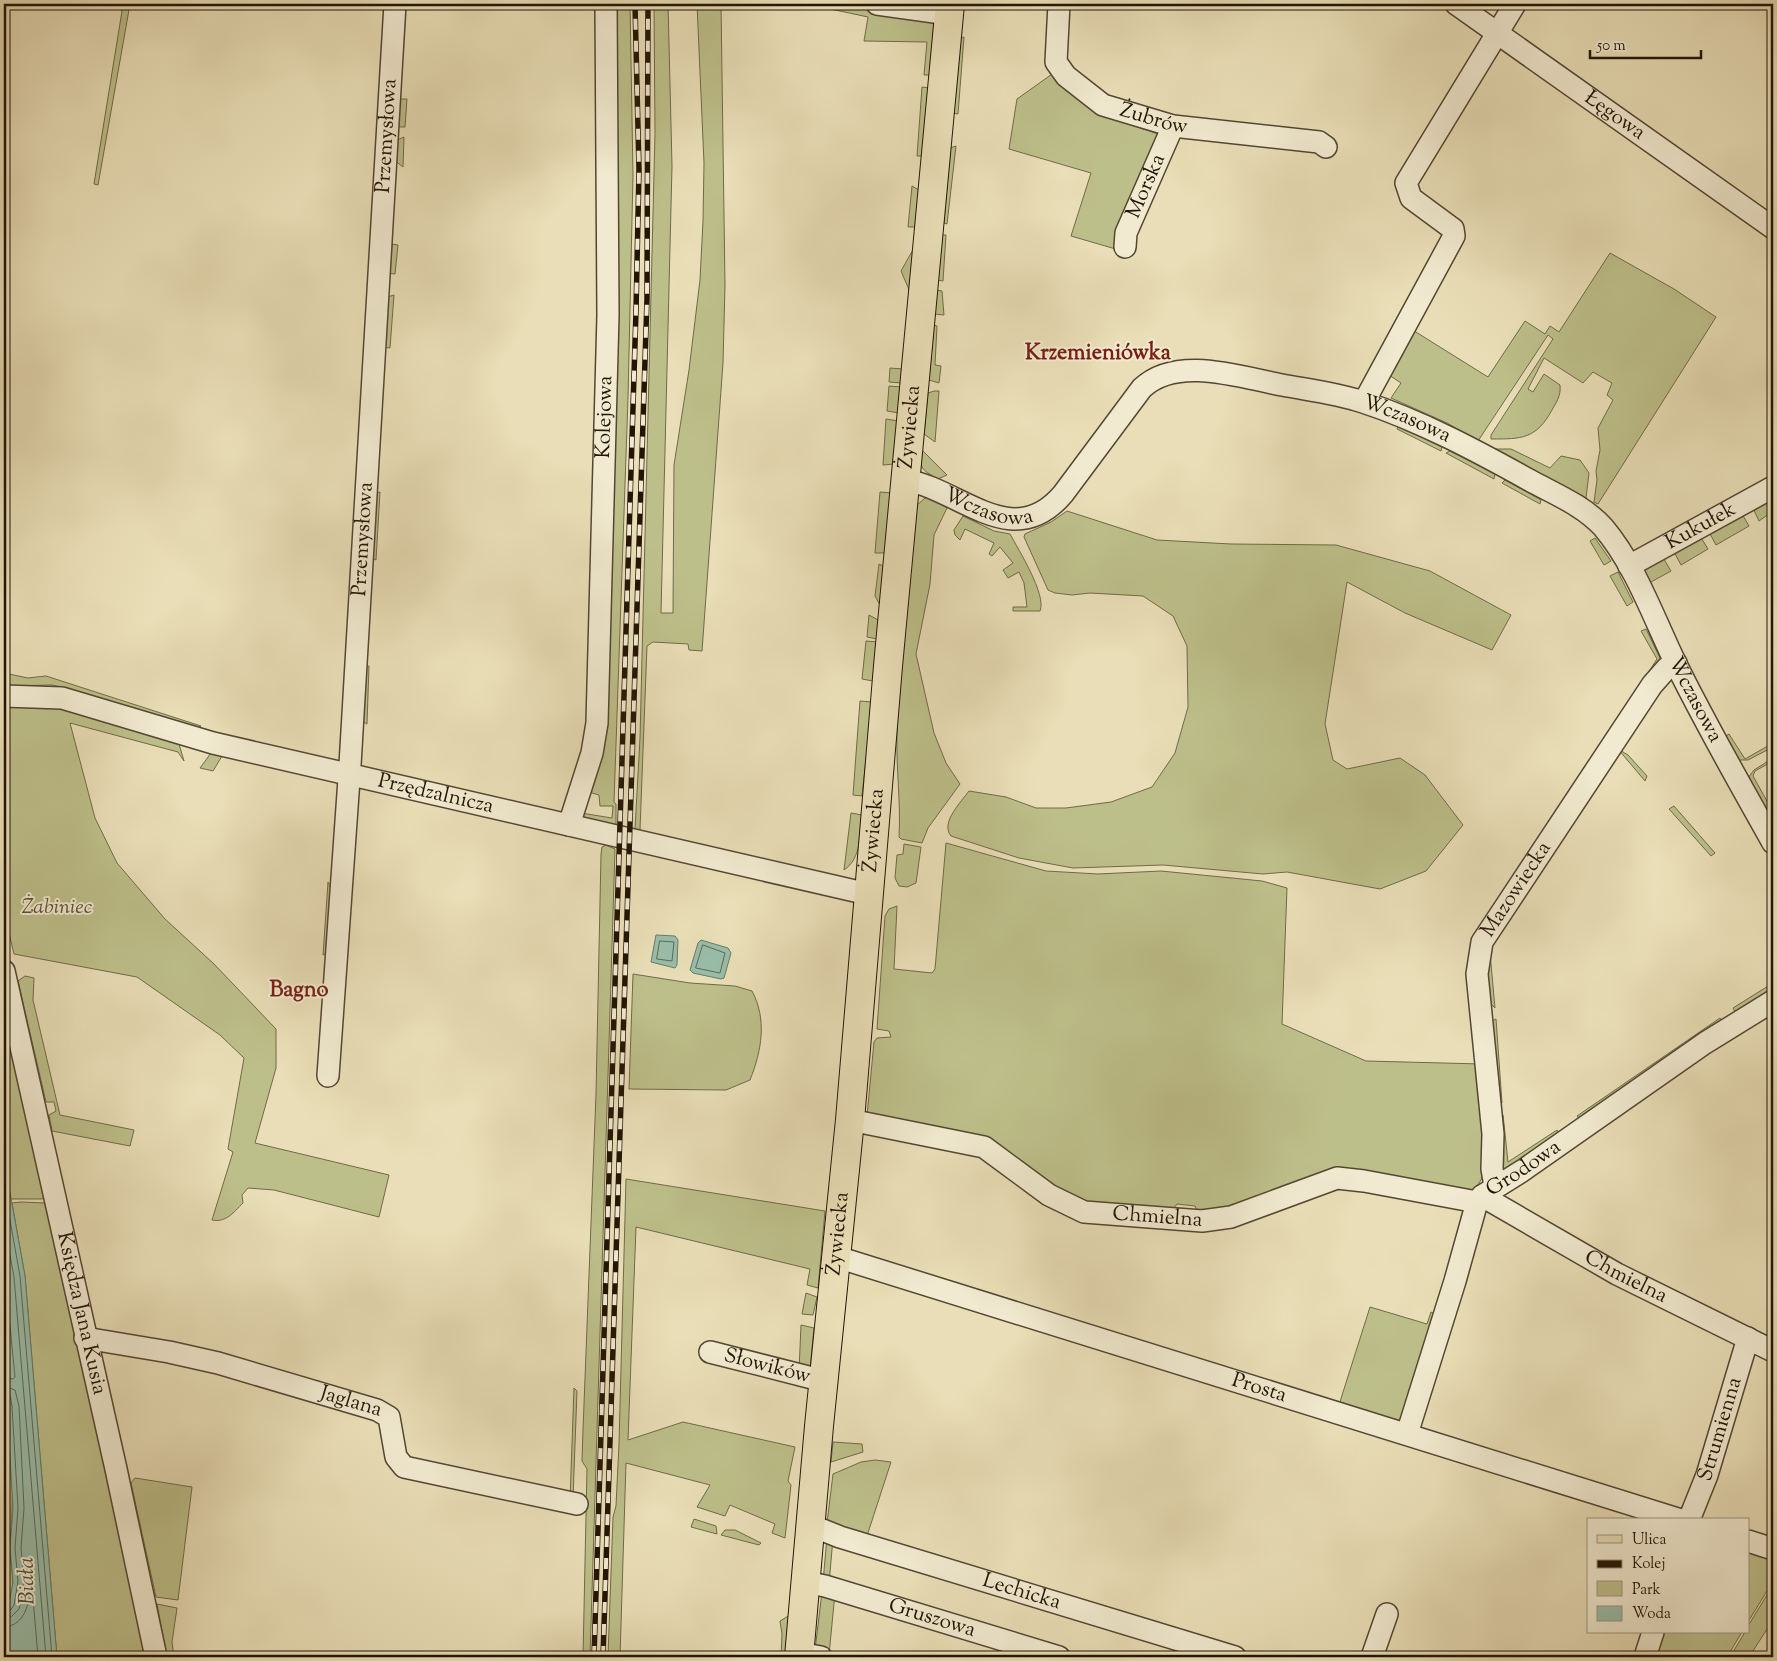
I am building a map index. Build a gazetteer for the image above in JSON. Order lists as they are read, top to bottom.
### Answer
{
  "streets": {
    "main road": ["Żywiecka"],
    "street": [
      "Łęgowa",
      "Żubrów",
      "Przemysłowa",
      "Morska",
      "Kolejowa",
      "Wczasowa",
      "Kukułek",
      "Przędzalnicza",
      "Mazowiecka",
      "Grodowa",
      "Chmielna",
      "Księdza Jana Kusia",
      "Słowików",
      "Prosta",
      "Jaglana",
      "Strumienna",
      "Lechicka",
      "Gruszowa"
    ]
  },
  "crossings": [
    ["Żubrów", "Morska"],
    ["Przemysłowa", "Przędzalnicza"],
    ["Kolejowa", "Przędzalnicza"],
    ["Wczasowa", "Żywiecka"],
    ["Wczasowa", "Kukułek"],
    ["Wczasowa", "Mazowiecka"],
    ["Żywiecka", "Przędzalnicza"],
    ["Żywiecka", "Chmielna"],
    ["Żywiecka", "Słowików"],
    ["Żywiecka", "Prosta"],
    ["Żywiecka", "Lechicka"],
    ["Żywiecka", "Gruszowa"],
    ["Mazowiecka", "Grodowa"],
    ["Mazowiecka", "Chmielna"],
    ["Grodowa", "Chmielna"],
    ["Grodowa", "Prosta"],
    ["Chmielna", "Strumienna"],
    ["Księdza Jana Kusia", "Jaglana"]
  ],
  "districts": ["Krzemieniówka", "Bagno"],
  "water": ["Biała"],
  "parks": ["Żabiniec"],
  "legend": [
    "Ulica",
    "Kolej",
    "Park",
    "Woda"
  ],
  "scale_bar": "50 m"
}
